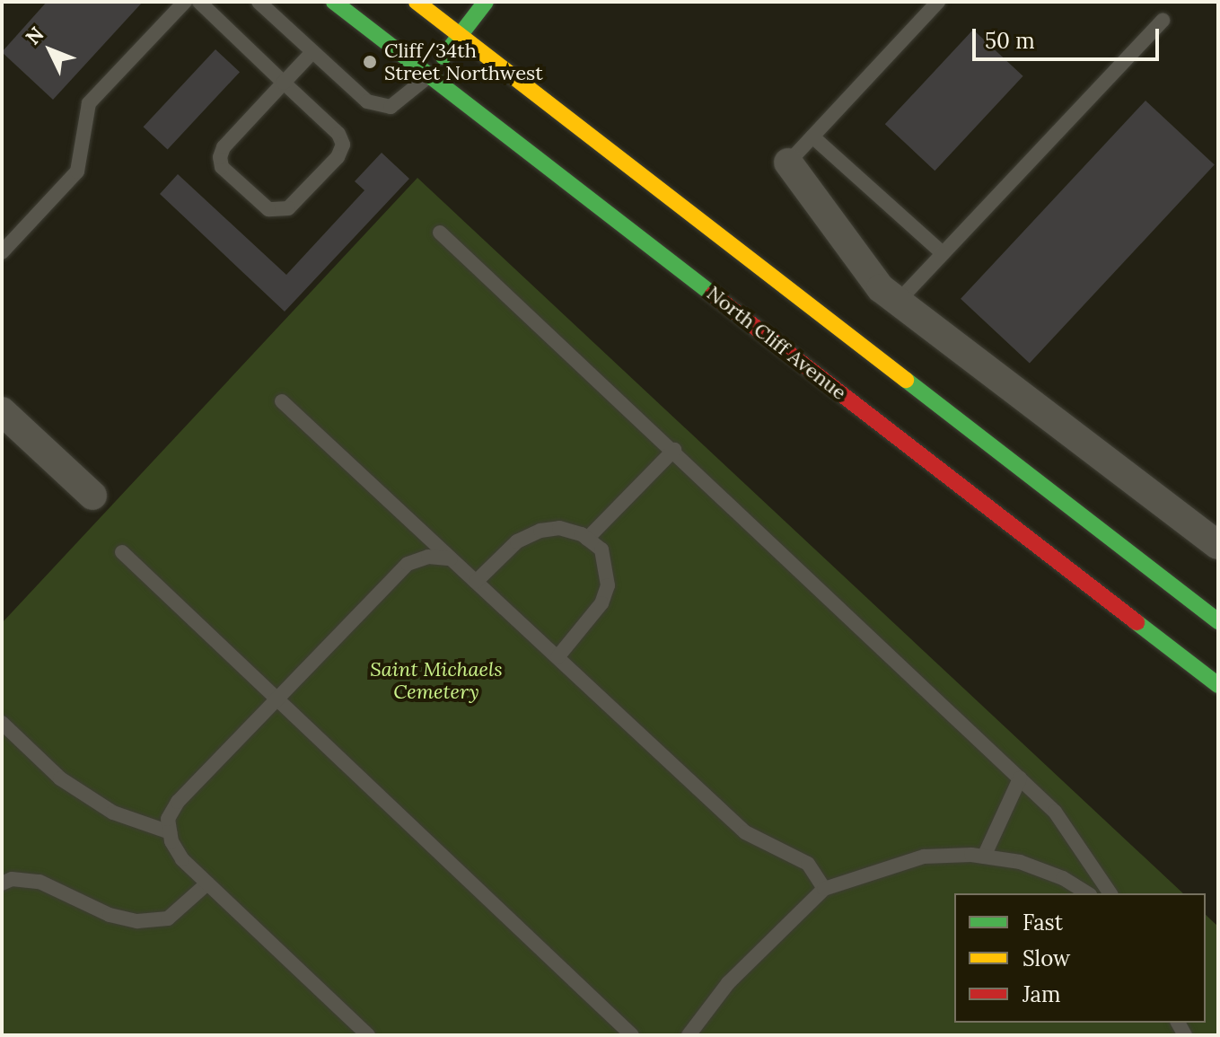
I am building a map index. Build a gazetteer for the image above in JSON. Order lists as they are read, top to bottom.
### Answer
{
  "streets": {
    "main road": ["North Cliff Avenue"]
  },
  "parks": ["Saint Michaels Cemetery"],
  "places": ["Cliff/34th Street Northwest"],
  "legend": ["Fast", "Slow", "Jam"],
  "scale_bar": "50 m",
  "north": "top left"
}
